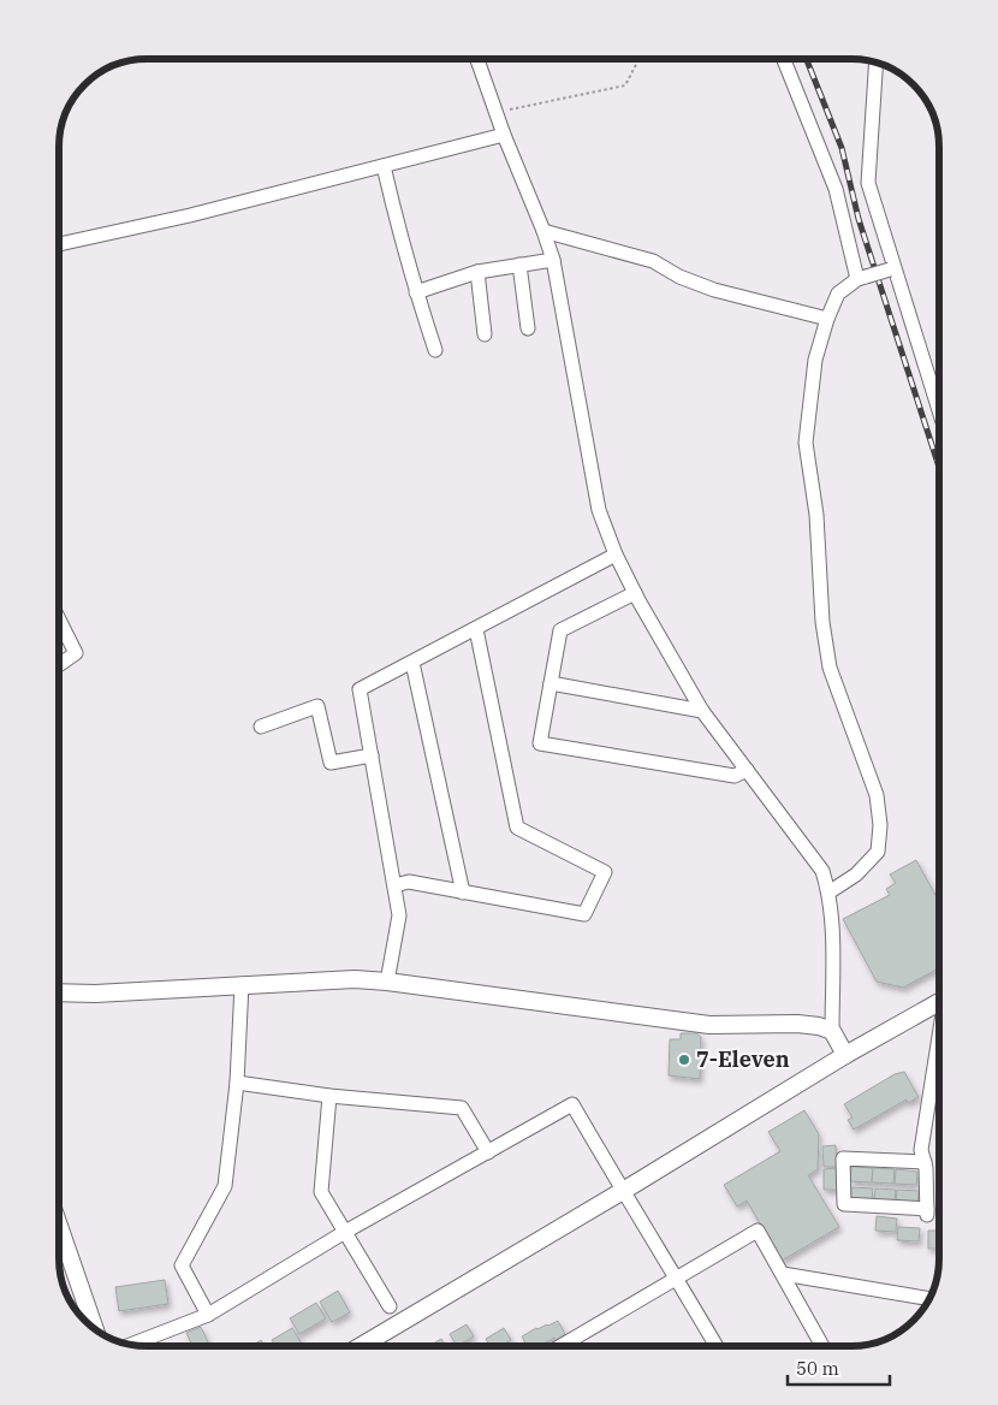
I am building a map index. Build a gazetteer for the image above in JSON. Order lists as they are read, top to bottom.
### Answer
{
  "places": ["7-Eleven"],
  "scale_bar": "50 m"
}
